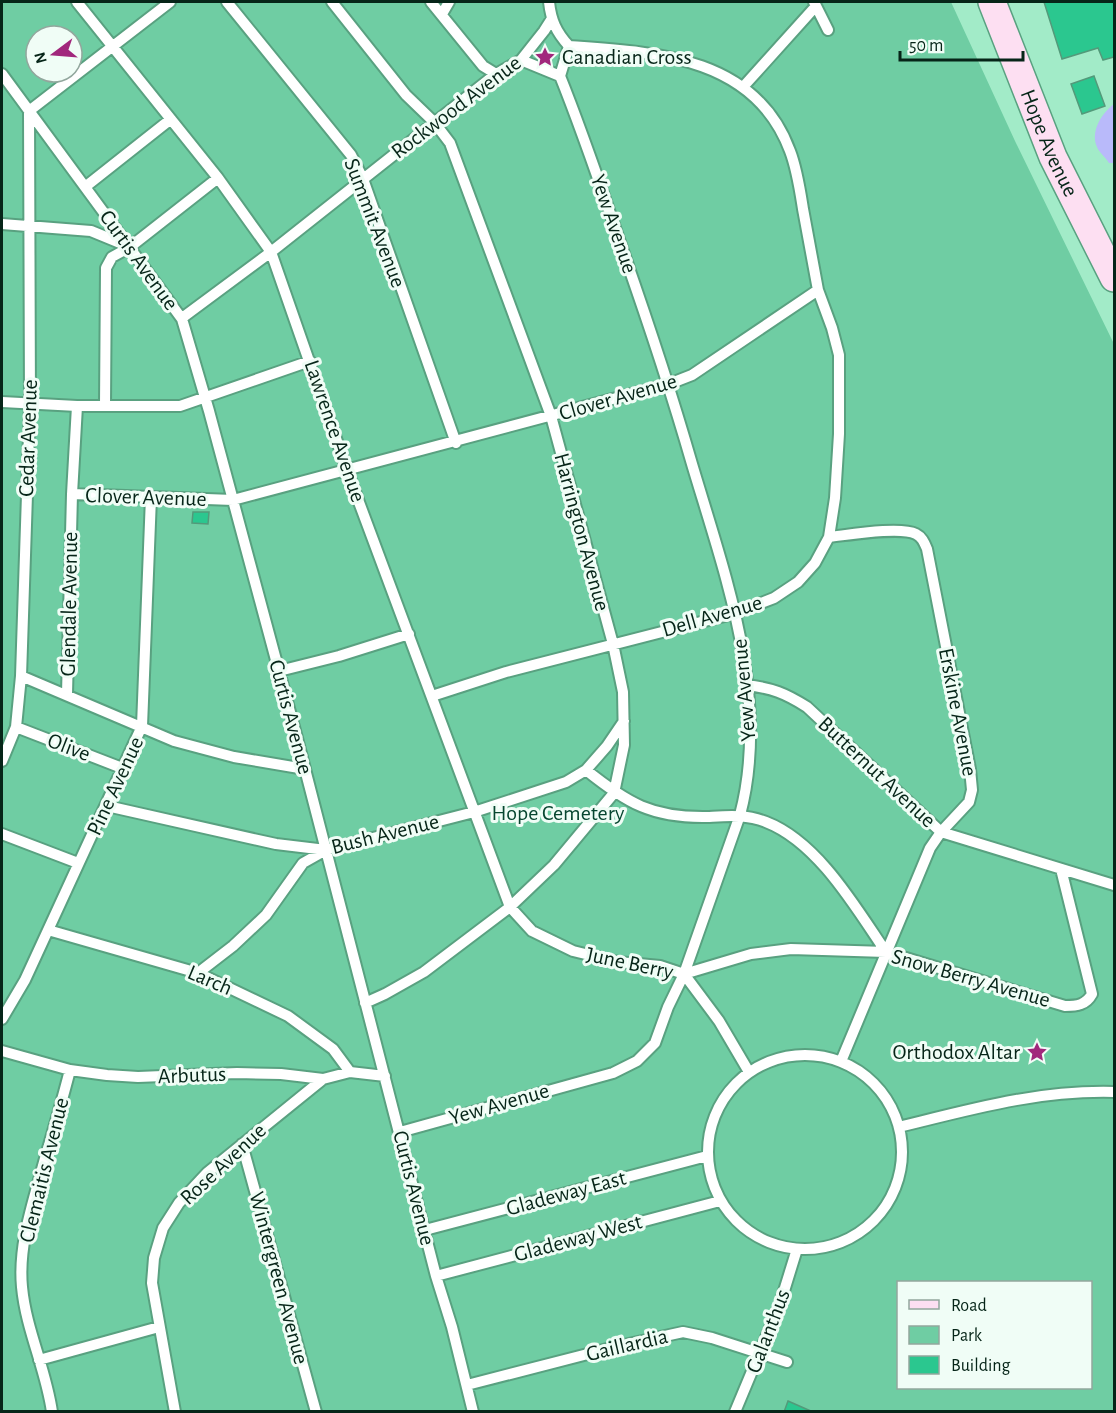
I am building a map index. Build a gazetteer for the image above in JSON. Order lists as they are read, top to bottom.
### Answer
{
  "streets": {
    "main road": ["Hope Avenue"],
    "lane": [
      "Rockwood Avenue",
      "Summit Avenue",
      "Yew Avenue",
      "Curtis Avenue",
      "Clover Avenue",
      "Lawrence Avenue",
      "Cedar Avenue",
      "Harrington Avenue",
      "Glendale Avenue",
      "Dell Avenue",
      "Erskine Avenue",
      "Olive",
      "Butternut Avenue",
      "Pine Avenue",
      "Bush Avenue",
      "June Berry",
      "Snow Berry Avenue",
      "Larch",
      "Arbutus",
      "Rose Avenue",
      "Clemaitis Avenue",
      "Gladeway East",
      "Gladeway West",
      "Wintergreen Avenue",
      "Galanthus",
      "Gaillardia"
    ]
  },
  "crossings": [
    ["Rockwood Avenue", "Summit Avenue"],
    ["Rockwood Avenue", "Curtis Avenue"],
    ["Rockwood Avenue", "Lawrence Avenue"],
    ["Rockwood Avenue", "Harrington Avenue"],
    ["Summit Avenue", "Clover Avenue"],
    ["Yew Avenue", "Curtis Avenue"],
    ["Yew Avenue", "Clover Avenue"],
    ["Yew Avenue", "Dell Avenue"],
    ["Yew Avenue", "Butternut Avenue"],
    ["Yew Avenue", "June Berry"],
    ["Yew Avenue", "Snow Berry Avenue"],
    ["Curtis Avenue", "Clover Avenue"],
    ["Curtis Avenue", "Cedar Avenue"],
    ["Curtis Avenue", "Harrington Avenue"],
    ["Curtis Avenue", "Bush Avenue"],
    ["Curtis Avenue", "Arbutus"],
    ["Curtis Avenue", "Gladeway East"],
    ["Curtis Avenue", "Gladeway West"],
    ["Curtis Avenue", "Gaillardia"],
    ["Clover Avenue", "Lawrence Avenue"],
    ["Clover Avenue", "Harrington Avenue"],
    ["Clover Avenue", "Glendale Avenue"],
    ["Clover Avenue", "Dell Avenue"],
    ["Clover Avenue", "Pine Avenue"],
    ["Lawrence Avenue", "Harrington Avenue"],
    ["Lawrence Avenue", "Dell Avenue"],
    ["Lawrence Avenue", "Bush Avenue"],
    ["Lawrence Avenue", "June Berry"],
    ["Cedar Avenue", "Olive"],
    ["Harrington Avenue", "Dell Avenue"],
    ["Harrington Avenue", "Bush Avenue"],
    ["Harrington Avenue", "June Berry"],
    ["Dell Avenue", "Erskine Avenue"],
    ["Erskine Avenue", "Butternut Avenue"],
    ["Erskine Avenue", "June Berry"],
    ["Erskine Avenue", "Snow Berry Avenue"],
    ["Erskine Avenue", "Gladeway East"],
    ["Erskine Avenue", "Gladeway West"],
    ["Erskine Avenue", "Galanthus"],
    ["Olive", "Pine Avenue"],
    ["Butternut Avenue", "Snow Berry Avenue"],
    ["Pine Avenue", "Bush Avenue"],
    ["Pine Avenue", "Larch"],
    ["June Berry", "Snow Berry Avenue"],
    ["June Berry", "Gladeway East"],
    ["June Berry", "Gladeway West"],
    ["June Berry", "Galanthus"],
    ["Larch", "Arbutus"],
    ["Arbutus", "Rose Avenue"],
    ["Arbutus", "Clemaitis Avenue"],
    ["Rose Avenue", "Wintergreen Avenue"],
    ["Gladeway East", "Gladeway West"],
    ["Gladeway East", "Galanthus"],
    ["Gladeway West", "Galanthus"],
    ["Galanthus", "Gaillardia"]
  ],
  "parks": ["Hope Cemetery"],
  "places": {
    "place": ["Canadian Cross", "Orthodox Altar"]
  },
  "legend": ["Road", "Park", "Building"],
  "scale_bar": "50 m",
  "north": "left"
}
